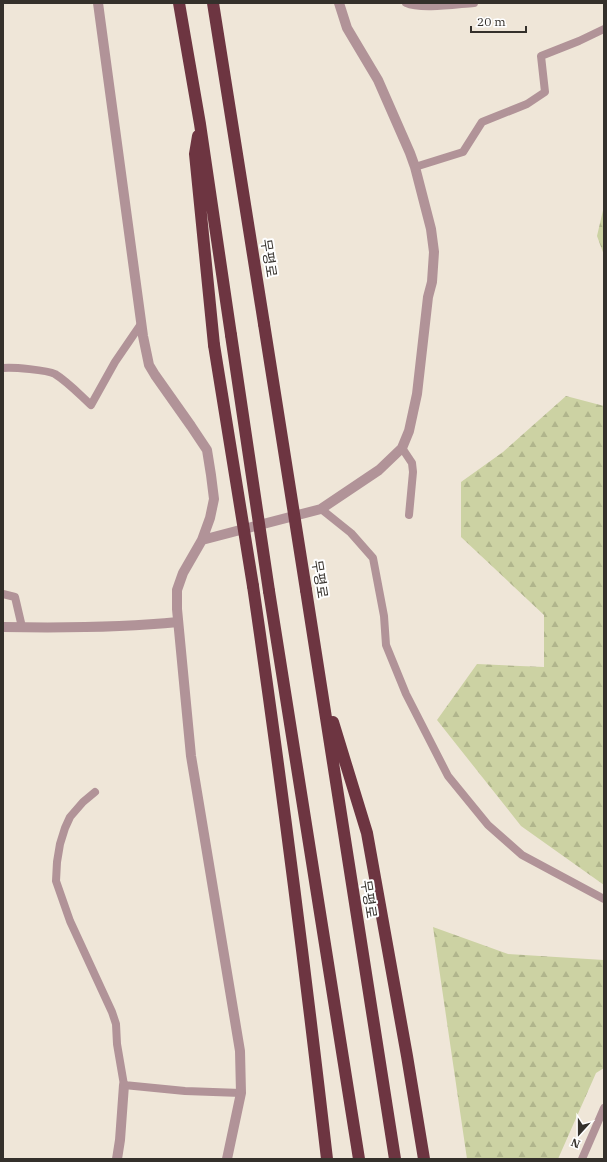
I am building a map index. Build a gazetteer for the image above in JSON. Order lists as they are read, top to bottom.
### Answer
{
  "streets": {
    "highway": ["무평로"]
  },
  "scale_bar": "20 m",
  "north": "bottom"
}
